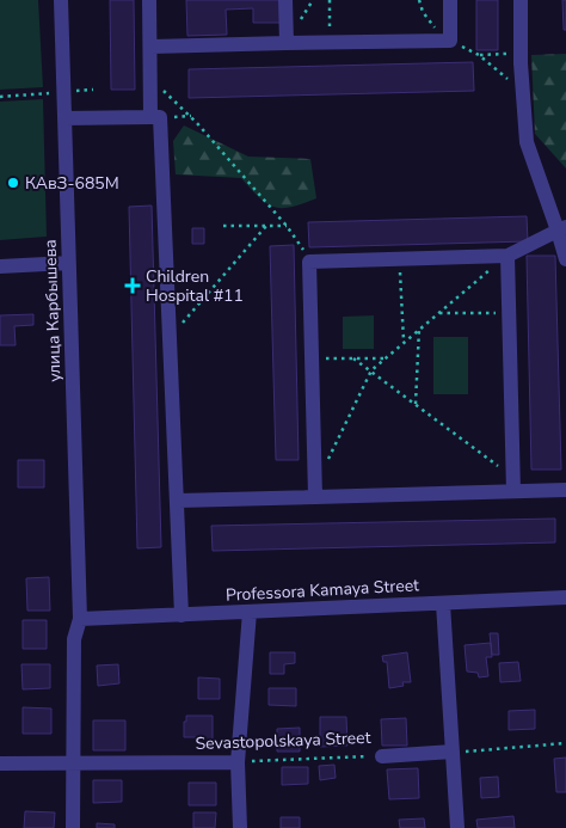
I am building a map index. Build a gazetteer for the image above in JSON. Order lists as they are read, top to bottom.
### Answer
{
  "streets": {
    "street": ["улица Карбышева", "Professora Kamaya Street", "Sevastopolskaya Street"]
  },
  "crossings": [
    ["улица Карбышева", "Professora Kamaya Street"],
    ["улица Карбышева", "Sevastopolskaya Street"]
  ],
  "places": {
    "other": ["КАвЗ-685М"],
    "health": ["Children Hospital #11"]
  }
}
